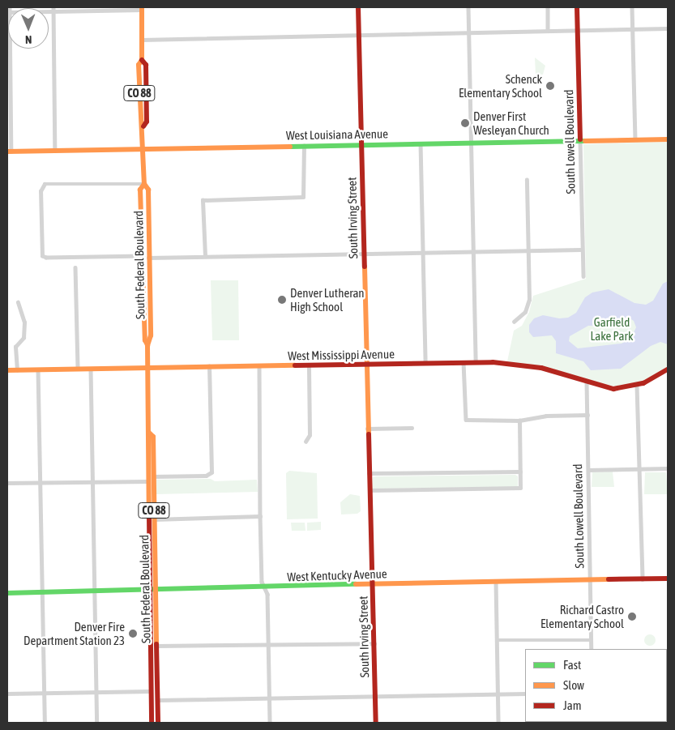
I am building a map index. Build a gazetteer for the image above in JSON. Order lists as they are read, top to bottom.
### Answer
{
  "streets": {
    "street": [
      "CO 88",
      "West Louisiana Avenue",
      "South Lowell Boulevard",
      "South Irving Street",
      "South Federal Boulevard",
      "West Mississippi Avenue",
      "West Kentucky Avenue"
    ]
  },
  "crossings": [
    ["West Louisiana Avenue", "South Lowell Boulevard"],
    ["West Louisiana Avenue", "South Irving Street"],
    ["West Louisiana Avenue", "South Federal Boulevard"],
    ["South Lowell Boulevard", "West Mississippi Avenue"],
    ["South Lowell Boulevard", "West Kentucky Avenue"],
    ["South Irving Street", "West Mississippi Avenue"],
    ["South Irving Street", "West Kentucky Avenue"],
    ["South Federal Boulevard", "West Mississippi Avenue"],
    ["South Federal Boulevard", "West Kentucky Avenue"]
  ],
  "parks": ["Garfield Lake Park"],
  "places": [
    "Schenck Elementary School",
    "Denver First Wesleyan Church",
    "Denver Lutheran High School",
    "Richard Castro Elementary School",
    "Denver Fire Department Station 23"
  ],
  "legend": ["Fast", "Slow", "Jam"],
  "north": "bottom"
}
